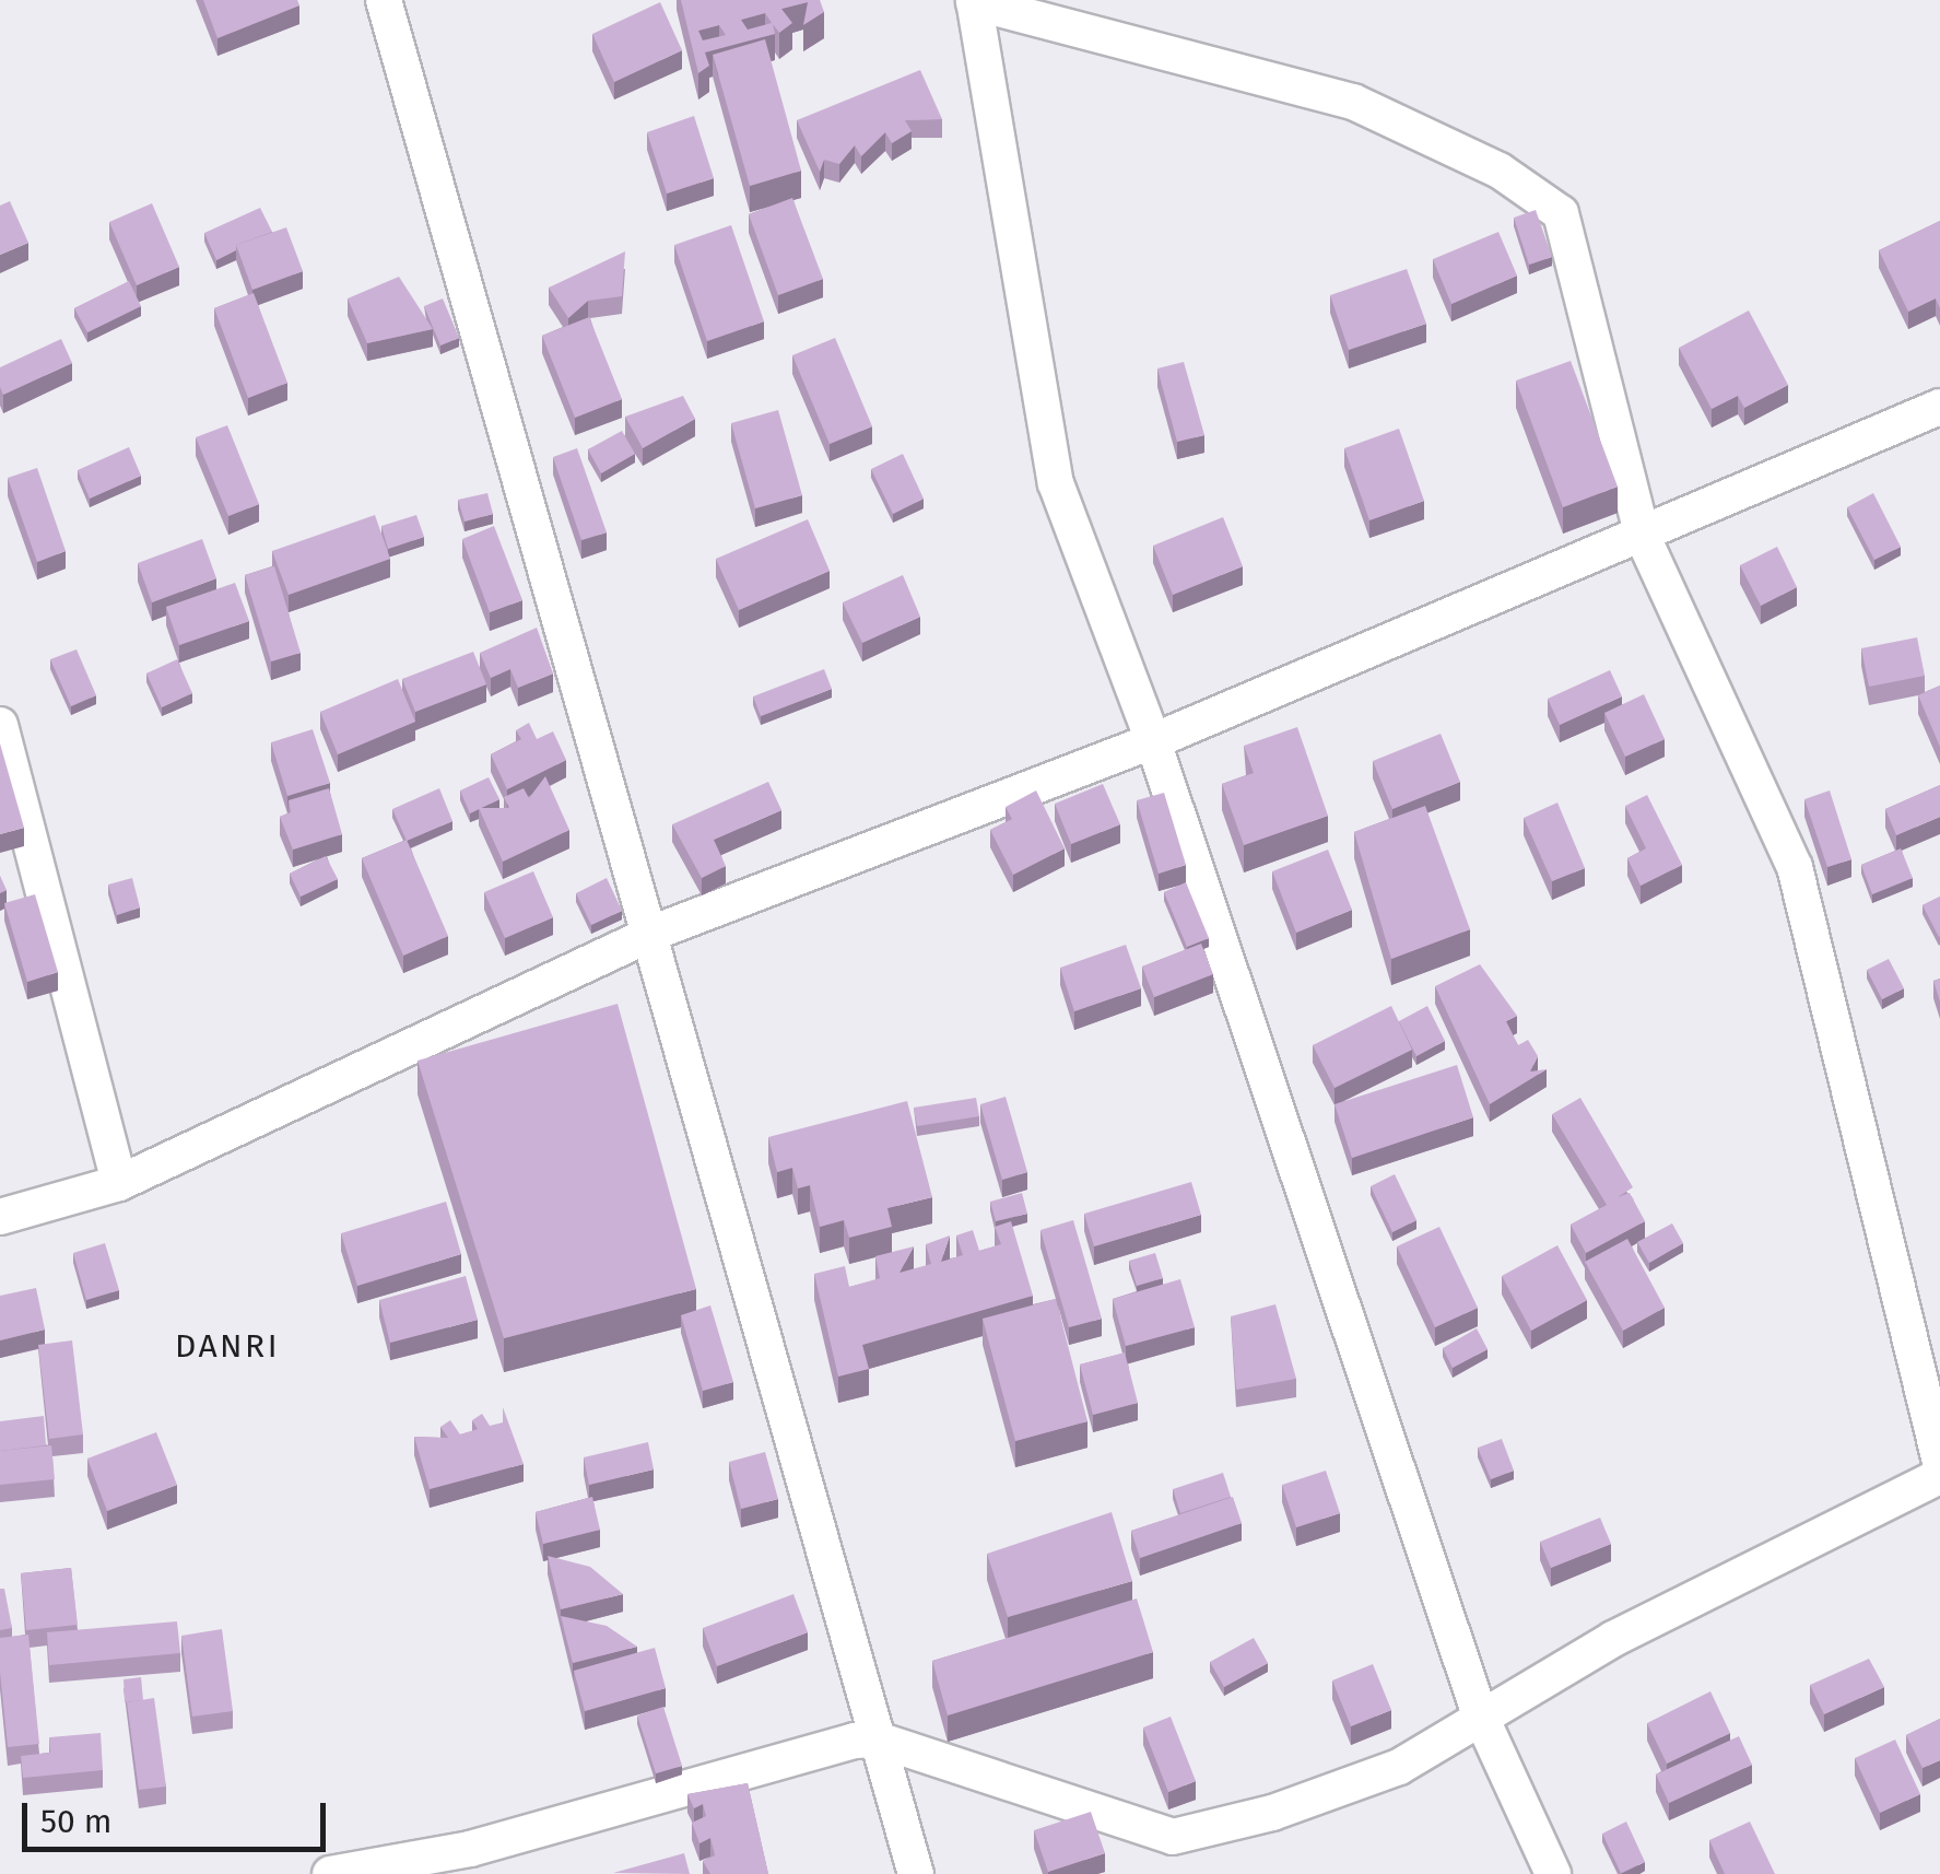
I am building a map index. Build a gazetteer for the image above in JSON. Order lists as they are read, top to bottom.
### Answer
{
  "districts": ["DANRI"],
  "scale_bar": "50 m"
}
